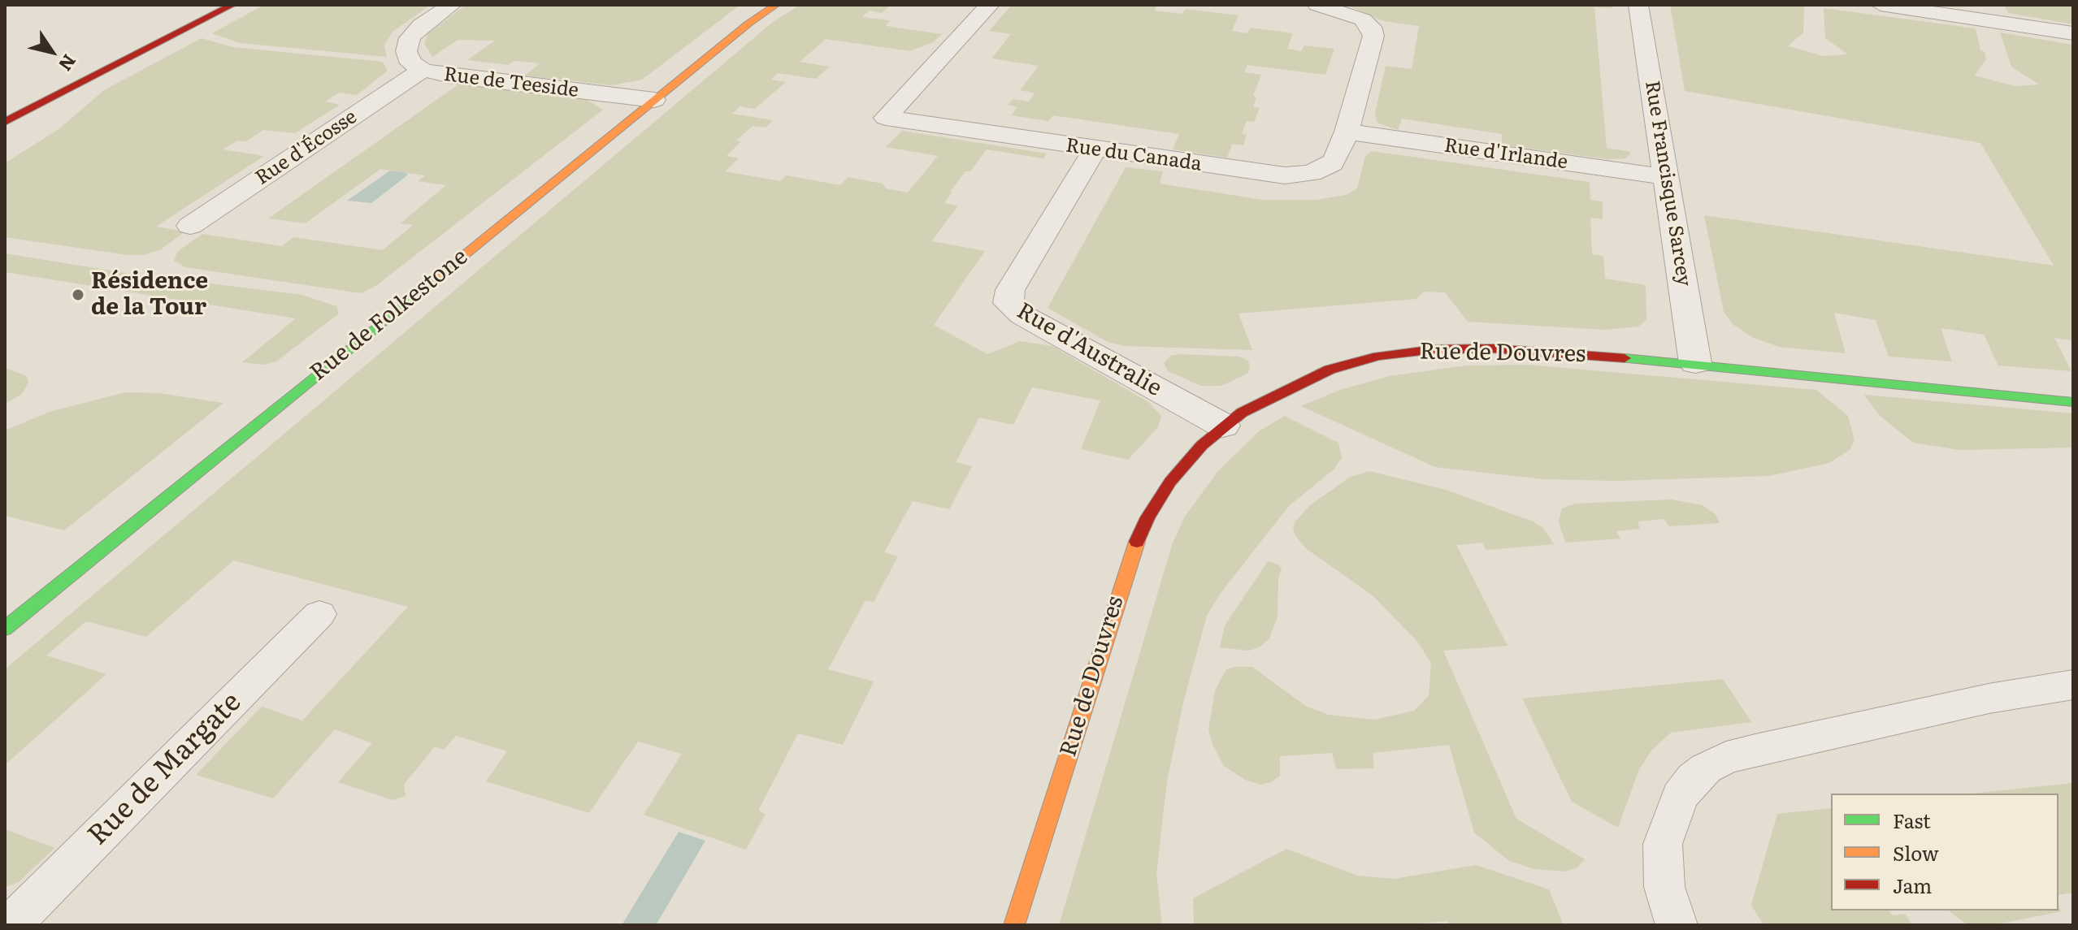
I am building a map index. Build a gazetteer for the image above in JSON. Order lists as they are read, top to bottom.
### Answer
{
  "streets": {
    "street": [
      "Rue de Teeside",
      "Rue d'Écosse",
      "Rue d'Irlande",
      "Rue du Canada",
      "Rue Francisque Sarcey",
      "Rue de Folkestone",
      "Rue d'Australie",
      "Rue de Douvres"
    ],
    "lane": ["Rue de Margate"]
  },
  "crossings": [
    ["Rue de Teeside", "Rue d'Écosse"],
    ["Rue de Teeside", "Rue de Folkestone"],
    ["Rue d'Irlande", "Rue du Canada"],
    ["Rue d'Irlande", "Rue Francisque Sarcey"],
    ["Rue du Canada", "Rue d'Australie"],
    ["Rue Francisque Sarcey", "Rue de Douvres"],
    ["Rue d'Australie", "Rue de Douvres"]
  ],
  "places": ["Résidence de la Tour"],
  "legend": ["Fast", "Slow", "Jam"],
  "north": "bottom right"
}
